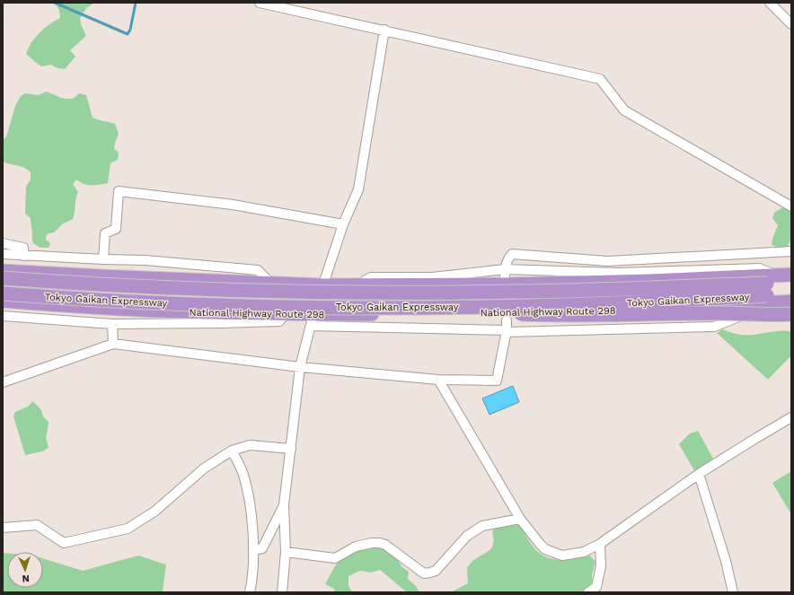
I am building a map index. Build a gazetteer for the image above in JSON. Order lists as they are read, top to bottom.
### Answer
{
  "streets": {
    "highway": ["Tokyo Gaikan Expressway", "National Highway Route 298"]
  },
  "north": "bottom"
}
